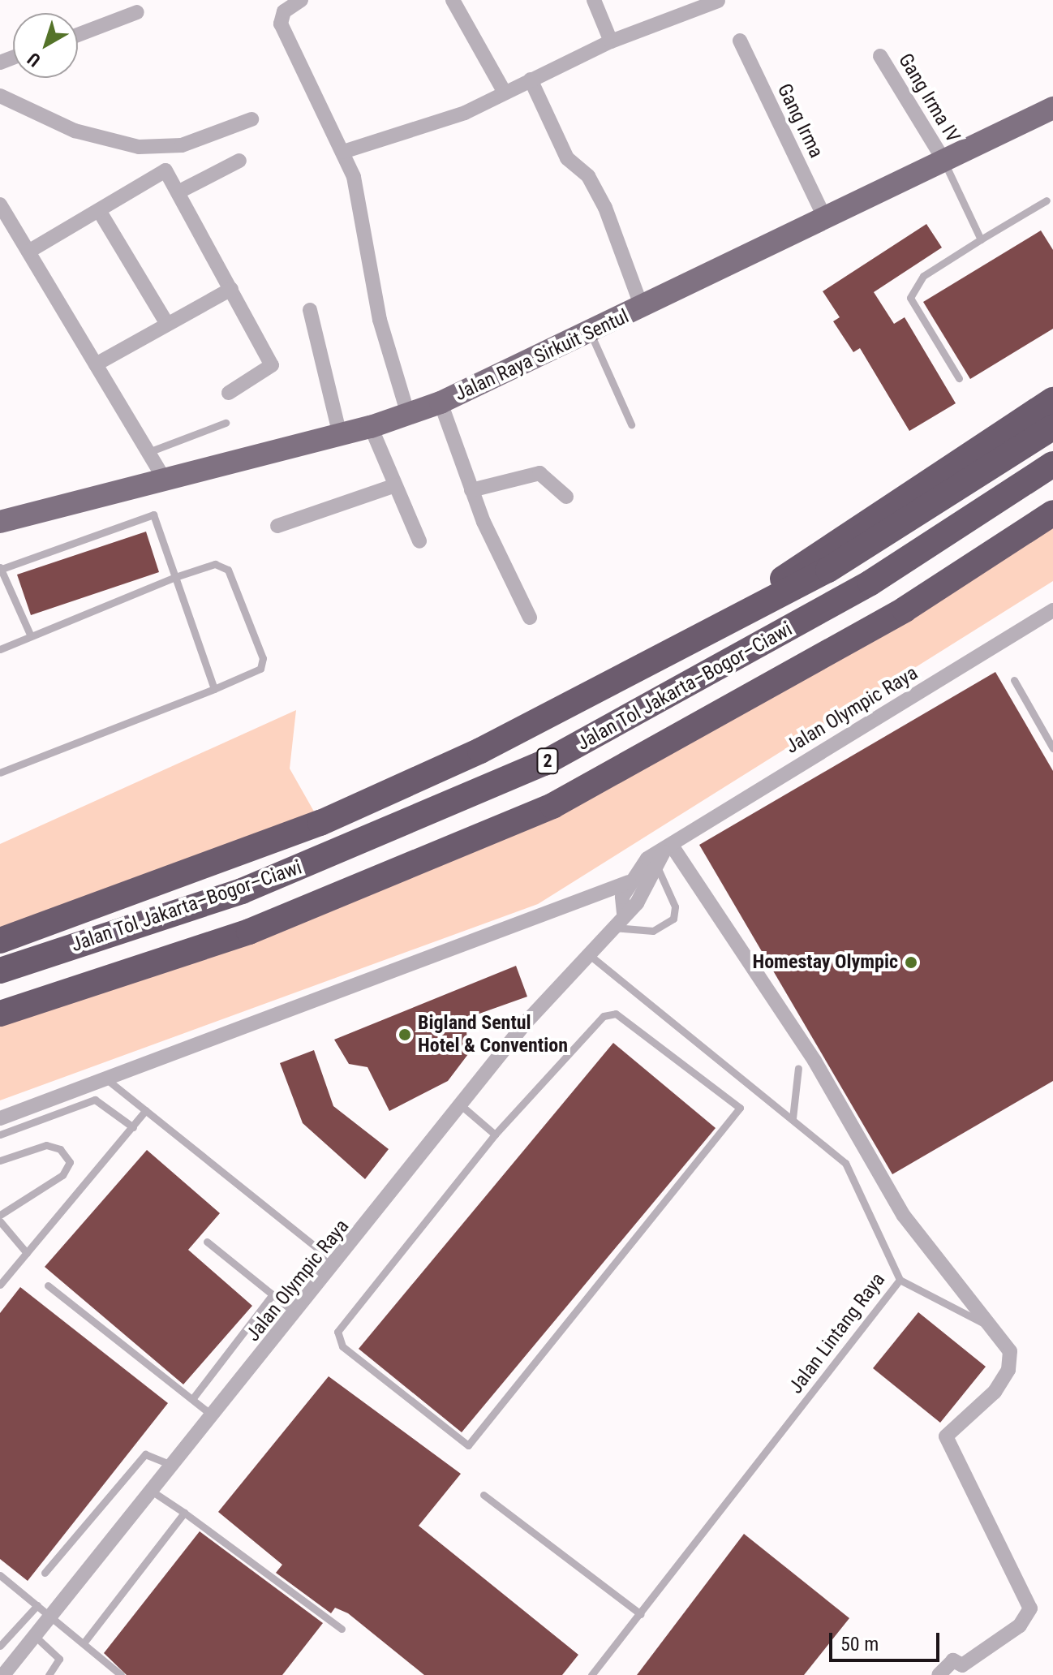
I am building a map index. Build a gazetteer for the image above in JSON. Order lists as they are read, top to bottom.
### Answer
{
  "streets": {
    "highway": ["Jalan Tol Jakarta–Bogor–Ciawi", "2"],
    "main road": ["Jalan Raya Sirkuit Sentul"],
    "street": ["Gang Irma IV", "Gang Irma", "Jalan Olympic Raya"],
    "lane": ["Jalan Lintang Raya"]
  },
  "crossings": [
    ["Gang Irma IV", "Jalan Raya Sirkuit Sentul"],
    ["Gang Irma", "Jalan Raya Sirkuit Sentul"],
    ["Jalan Olympic Raya", "Jalan Lintang Raya"]
  ],
  "places": ["Homestay Olympic", "Bigland Sentul Hotel & Convention"],
  "scale_bar": "50 m",
  "north": "bottom left"
}
